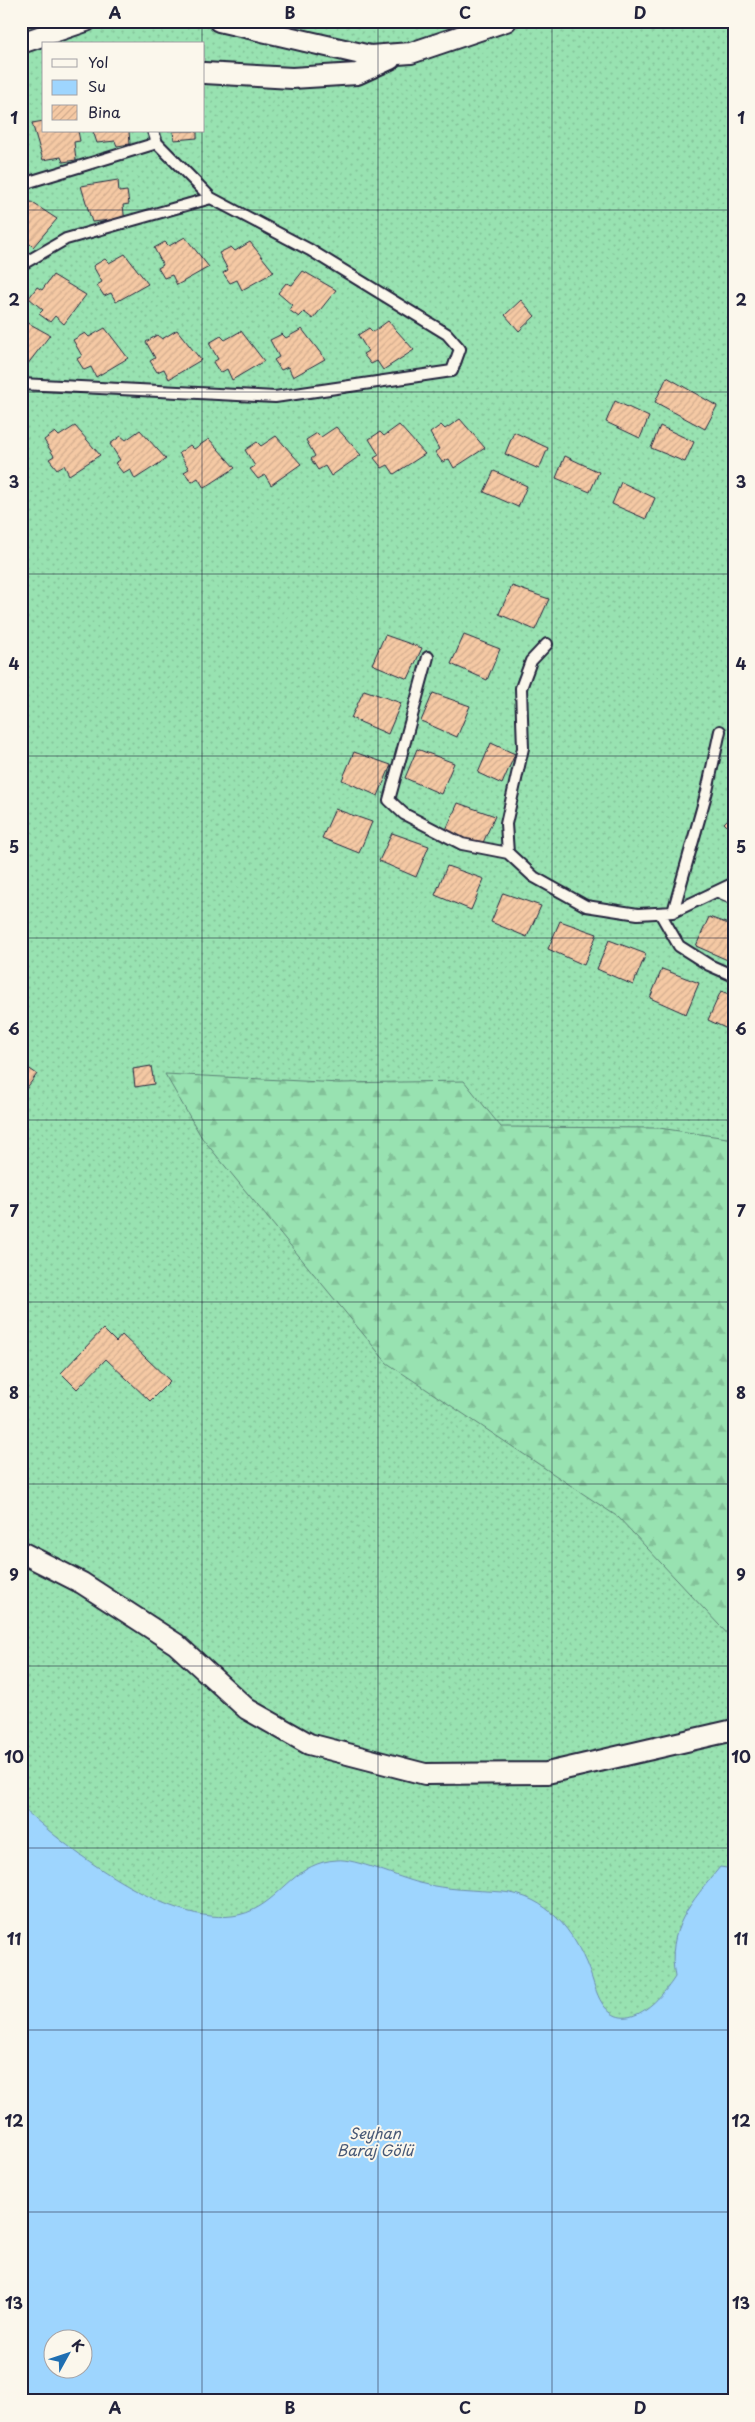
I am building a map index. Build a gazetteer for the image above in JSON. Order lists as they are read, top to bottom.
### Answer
{
  "water": ["Seyhan Baraj Gölü"],
  "legend": ["Yol", "Su", "Bina"],
  "north": "top right",
  "grid": {
    "columns": [
      "A",
      "B",
      "C",
      "D"
    ],
    "rows": [
      "1",
      "2",
      "3",
      "4",
      "5",
      "6",
      "7",
      "8",
      "9",
      "10",
      "11",
      "12",
      "13"
    ]
  }
}
